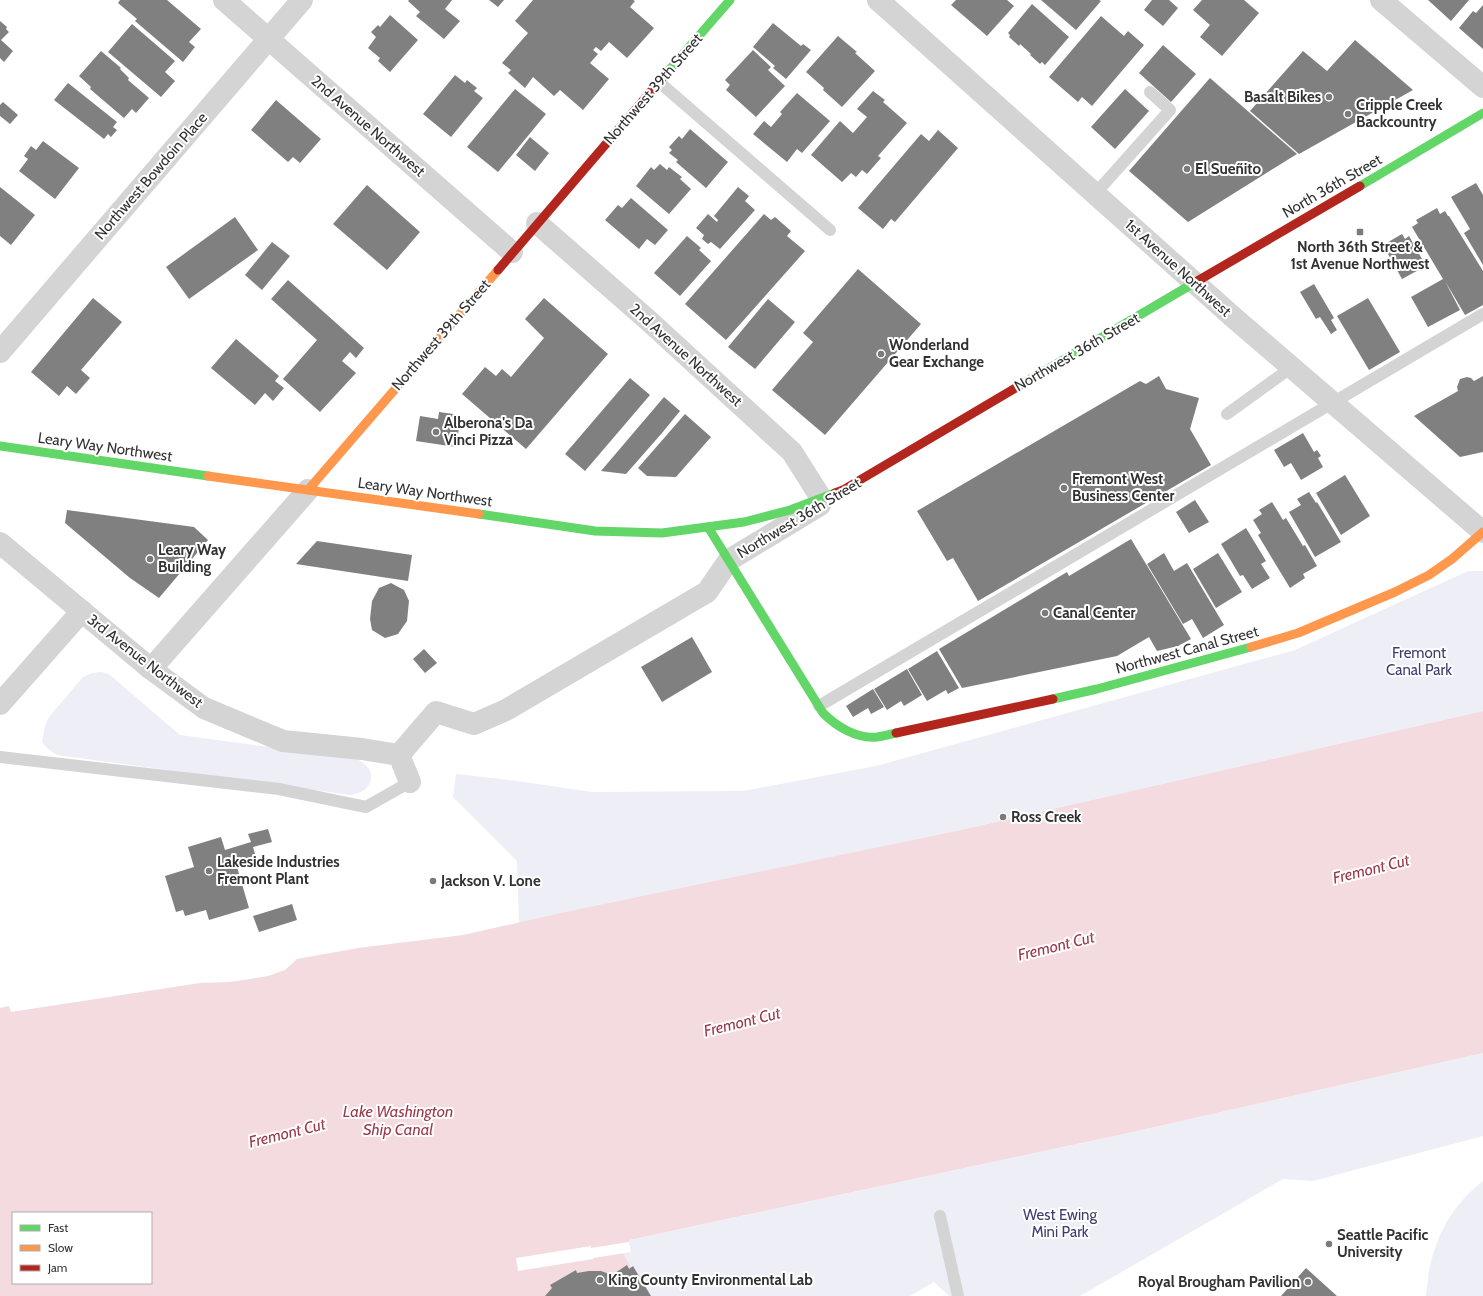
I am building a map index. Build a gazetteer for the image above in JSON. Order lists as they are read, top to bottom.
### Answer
{
  "streets": {
    "main road": [
      "Northwest 39th Street",
      "North 36th Street",
      "Northwest 36th Street",
      "Leary Way Northwest",
      "Northwest Canal Street"
    ],
    "street": [
      "2nd Avenue Northwest",
      "Northwest Bowdoin Place",
      "1st Avenue Northwest",
      "3rd Avenue Northwest"
    ]
  },
  "crossings": [
    ["Northwest 39th Street", "2nd Avenue Northwest"],
    ["Northwest 39th Street", "Leary Way Northwest"],
    ["Northwest 39th Street", "3rd Avenue Northwest"],
    ["2nd Avenue Northwest", "Northwest Bowdoin Place"],
    ["2nd Avenue Northwest", "Leary Way Northwest"],
    ["North 36th Street", "1st Avenue Northwest"],
    ["North 36th Street", "Northwest 36th Street"],
    ["1st Avenue Northwest", "Northwest 36th Street"],
    ["1st Avenue Northwest", "Northwest Canal Street"],
    ["Northwest 36th Street", "Leary Way Northwest"],
    ["Northwest 36th Street", "3rd Avenue Northwest"]
  ],
  "water": ["Fremont Cut", "Lake Washington Ship Canal"],
  "parks": ["Fremont Canal Park", "West Ewing Mini Park"],
  "places": {
    "other": [
      "Basalt Bikes",
      "Cripple Creek Backcountry",
      "El Sueñito",
      "Wonderland Gear Exchange",
      "Alberona's Da Vinci Pizza",
      "Fremont West Business Center",
      "Leary Way Building",
      "Canal Center",
      "Ross Creek",
      "Lakeside Industries Fremont Plant",
      "Jackson V. Lone",
      "Seattle Pacific University",
      "King County Environmental Lab",
      "Royal Brougham Pavilion"
    ],
    "transit": ["North 36th Street & 1st Avenue Northwest"]
  },
  "legend": ["Fast", "Slow", "Jam"]
}
